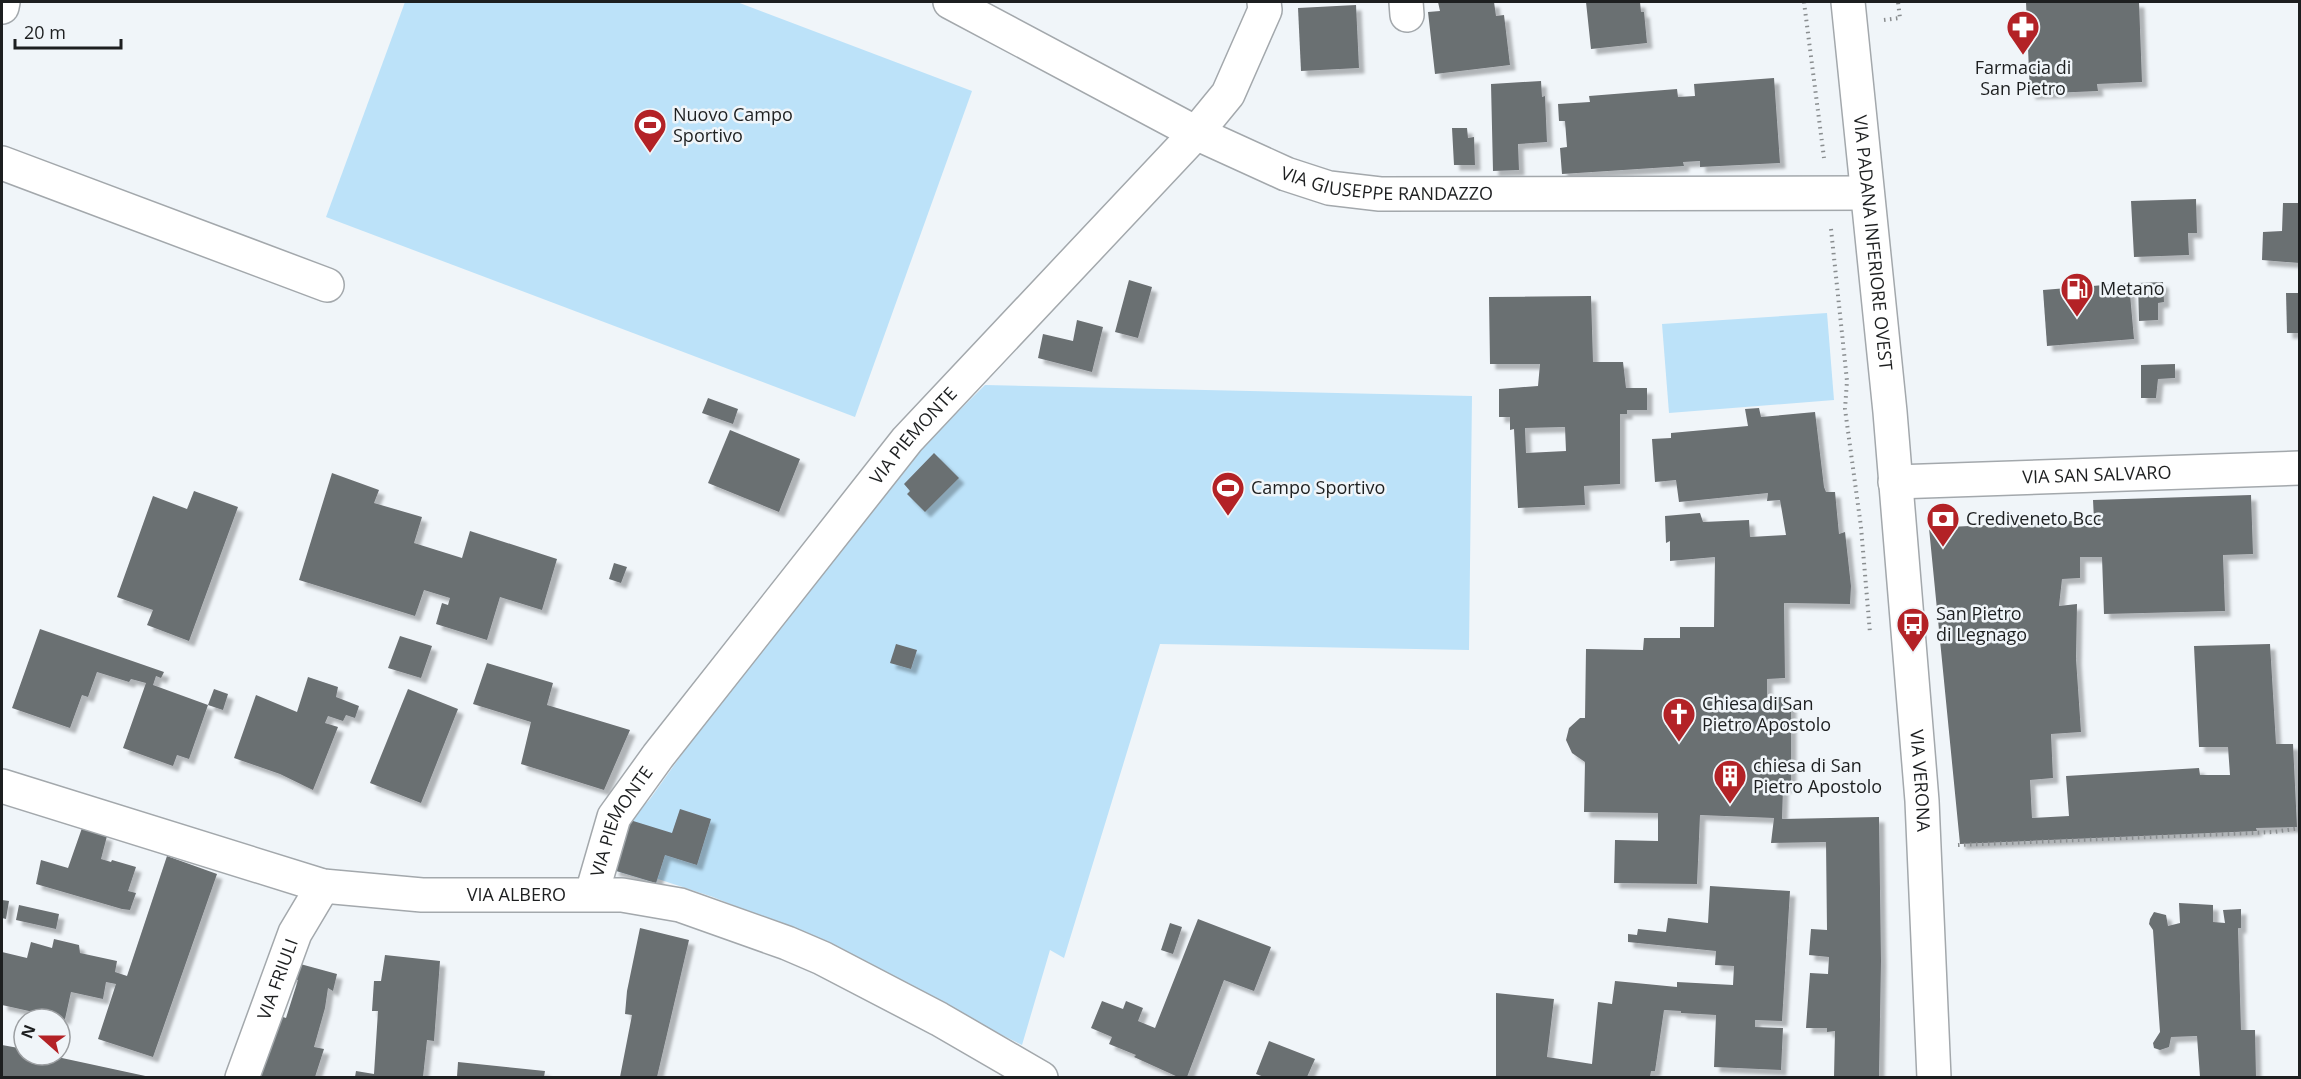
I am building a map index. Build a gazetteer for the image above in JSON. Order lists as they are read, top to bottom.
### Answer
{
  "streets": {
    "street": [
      "VIA GIUSEPPE RANDAZZO",
      "VIA PADANA INFERIORE OVEST",
      "VIA PIEMONTE",
      "VIA SAN SALVARO",
      "VIA VERONA",
      "VIA ALBERO",
      "VIA FRIULI"
    ]
  },
  "crossings": [
    ["VIA GIUSEPPE RANDAZZO", "VIA PADANA INFERIORE OVEST"],
    ["VIA GIUSEPPE RANDAZZO", "VIA PIEMONTE"],
    ["VIA PADANA INFERIORE OVEST", "VIA SAN SALVARO"],
    ["VIA PADANA INFERIORE OVEST", "VIA VERONA"],
    ["VIA PIEMONTE", "VIA ALBERO"],
    ["VIA SAN SALVARO", "VIA VERONA"],
    ["VIA ALBERO", "VIA FRIULI"]
  ],
  "places": {
    "pharmacy": ["Farmacia di San Pietro"],
    "sports": ["Nuovo Campo Sportivo", "Campo Sportivo"],
    "fuel station": ["Metano"],
    "bank": ["Crediveneto Bcc"],
    "bus stop": ["San Pietro di Legnago"],
    "church": ["Chiesa di San Pietro Apostolo"],
    "building": ["chiesa di San Pietro Apostolo"]
  },
  "scale_bar": "20 m",
  "north": "left"
}
